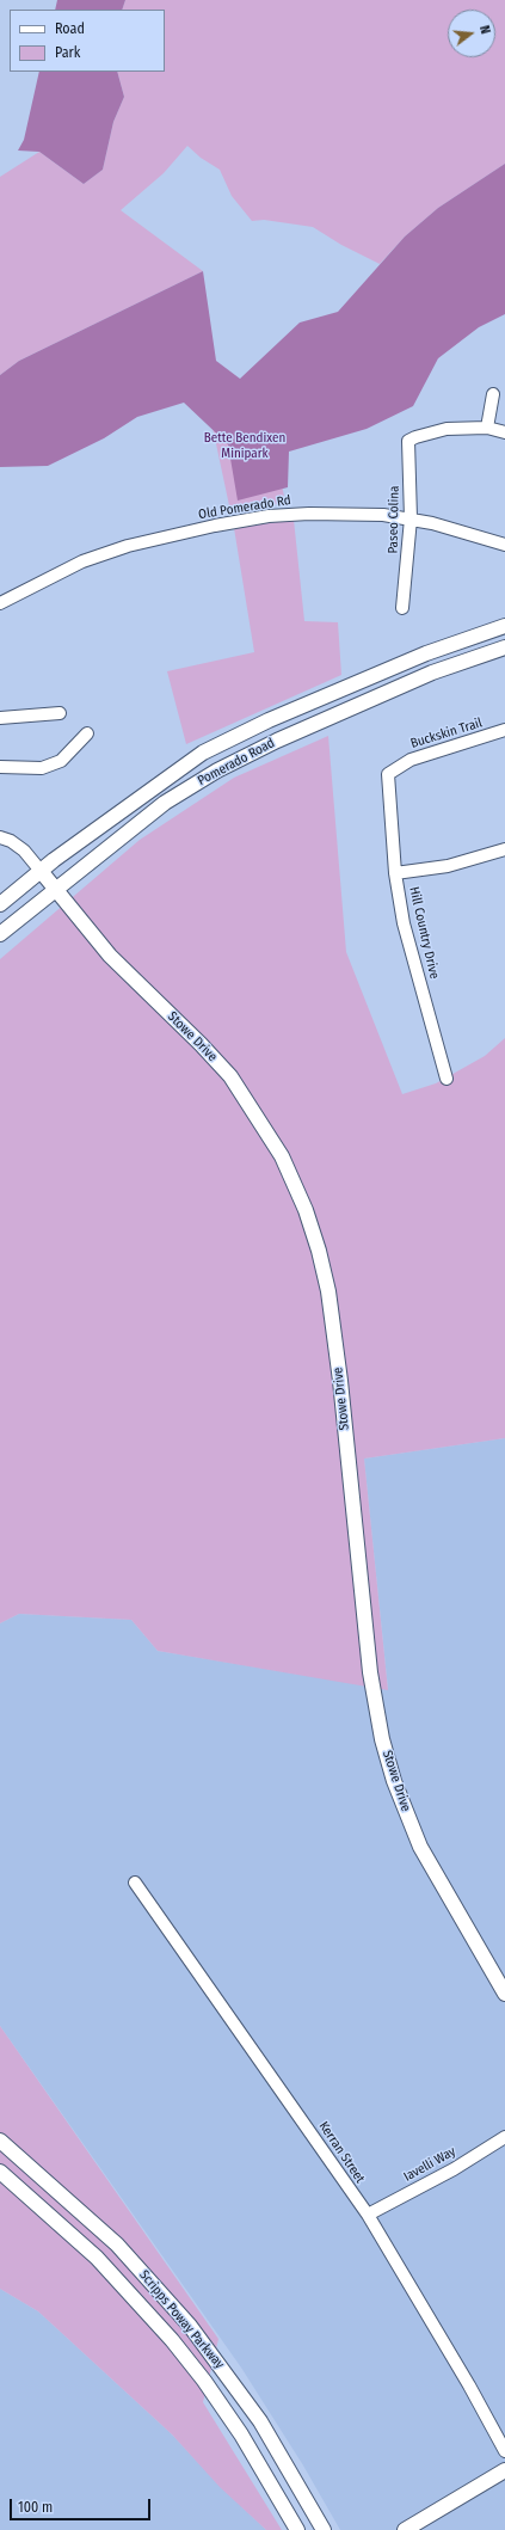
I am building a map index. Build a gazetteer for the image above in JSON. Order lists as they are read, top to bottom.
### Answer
{
  "streets": {
    "main road": ["Pomerado Road", "Stowe Drive", "Scripps Poway Parkway"],
    "street": [
      "Old Pomerado Rd",
      "Paseo Colina",
      "Buckskin Trail",
      "Hill Country Drive",
      "Kerran Street",
      "Iavelli Way"
    ]
  },
  "crossings": [
    ["Old Pomerado Rd", "Paseo Colina"],
    ["Buckskin Trail", "Hill Country Drive"],
    ["Pomerado Road", "Stowe Drive"],
    ["Kerran Street", "Iavelli Way"]
  ],
  "parks": ["Bette Bendixen Minipark"],
  "legend": ["Road", "Park"],
  "scale_bar": "100 m",
  "north": "right"
}
